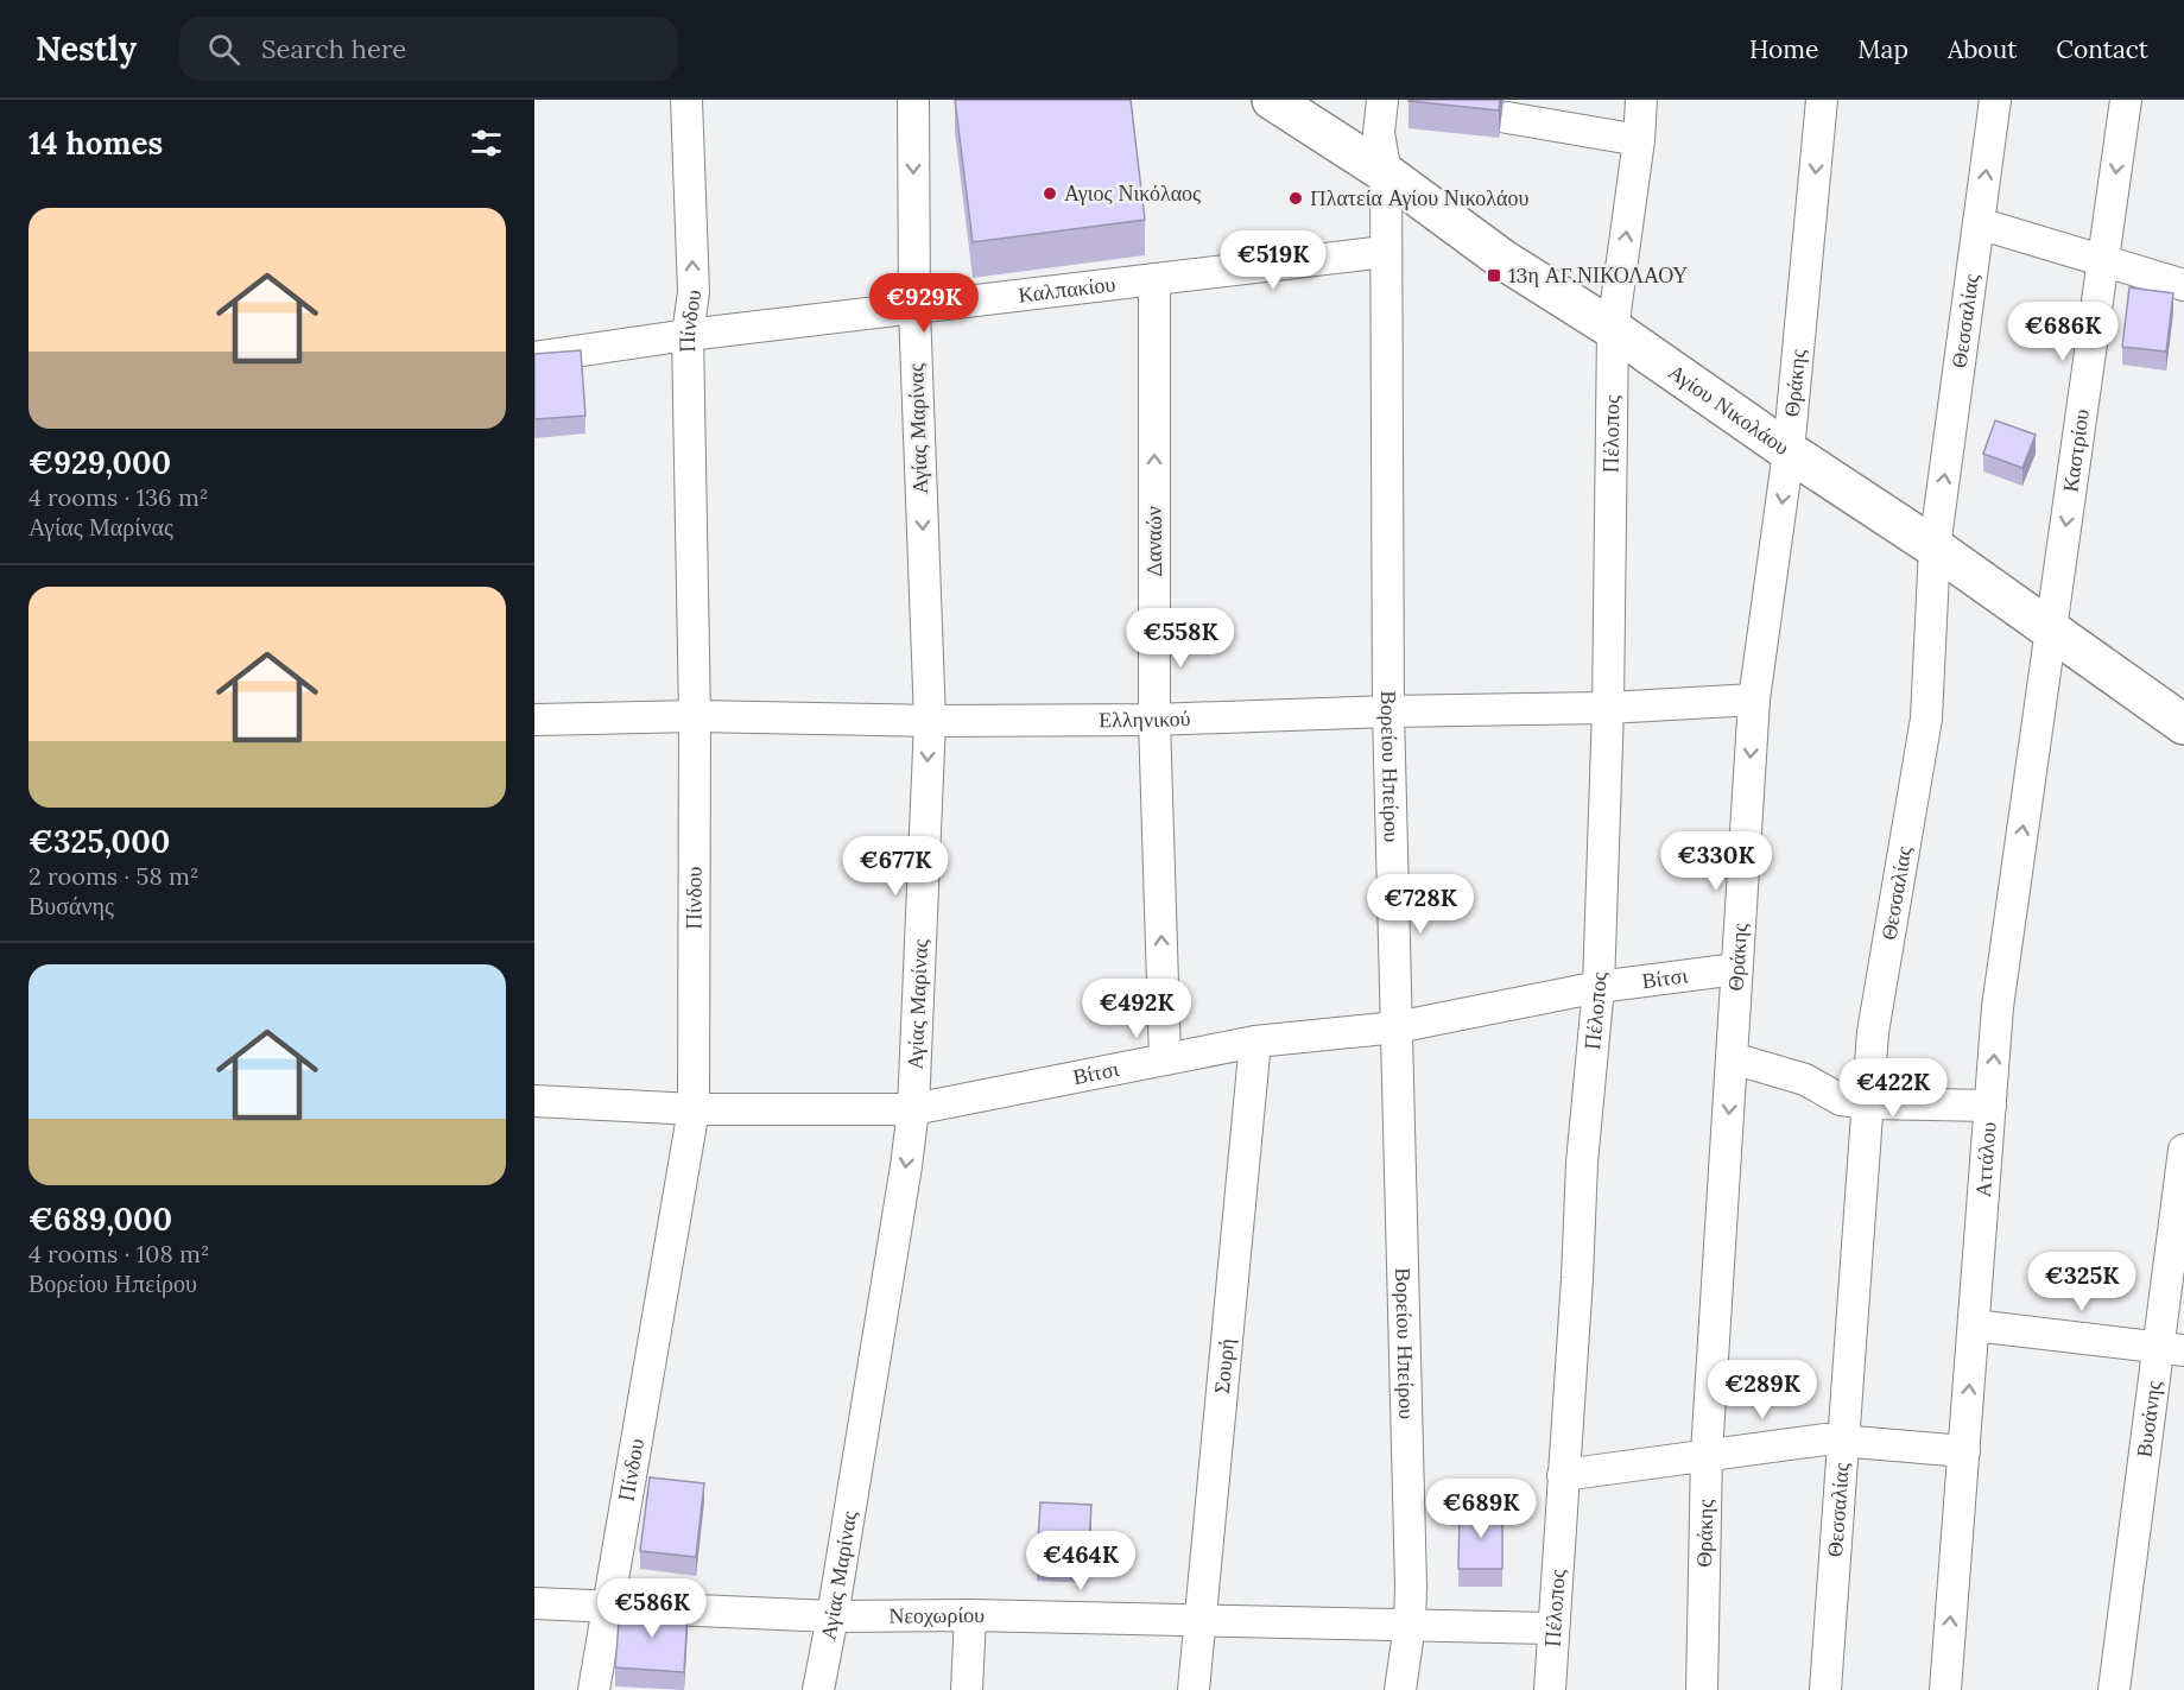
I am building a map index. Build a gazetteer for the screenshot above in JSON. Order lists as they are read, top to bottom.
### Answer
{
  "streets": {
    "street": [
      "Καλπακίου",
      "Θεσσαλίας",
      "Πίνδου",
      "Θράκης",
      "Αγίου Νικολάου",
      "Αγίας Μαρίνας",
      "Πέλοπος",
      "Καστρίου",
      "Δαναών",
      "Ελληνικού",
      "Βορείου Ηπείρου",
      "Βίτσι",
      "Αττάλου",
      "Σουρή",
      "Βυσάνης",
      "Νεοχωρίου"
    ]
  },
  "crossings": [
    ["Καλπακίου", "Πίνδου"],
    ["Καλπακίου", "Αγίας Μαρίνας"],
    ["Καλπακίου", "Δαναών"],
    ["Καλπακίου", "Βορείου Ηπείρου"],
    ["Θεσσαλίας", "Αγίου Νικολάου"],
    ["Πίνδου", "Ελληνικού"],
    ["Πίνδου", "Βίτσι"],
    ["Πίνδου", "Νεοχωρίου"],
    ["Θράκης", "Αγίου Νικολάου"],
    ["Θράκης", "Ελληνικού"],
    ["Θράκης", "Βίτσι"],
    ["Αγίου Νικολάου", "Πέλοπος"],
    ["Αγίου Νικολάου", "Καστρίου"],
    ["Αγίου Νικολάου", "Βορείου Ηπείρου"],
    ["Αγίου Νικολάου", "Αττάλου"],
    ["Αγίας Μαρίνας", "Ελληνικού"],
    ["Αγίας Μαρίνας", "Βίτσι"],
    ["Αγίας Μαρίνας", "Νεοχωρίου"],
    ["Πέλοπος", "Ελληνικού"],
    ["Πέλοπος", "Βίτσι"],
    ["Πέλοπος", "Νεοχωρίου"],
    ["Καστρίου", "Αττάλου"],
    ["Δαναών", "Ελληνικού"],
    ["Δαναών", "Βίτσι"],
    ["Ελληνικού", "Βορείου Ηπείρου"],
    ["Βορείου Ηπείρου", "Βίτσι"],
    ["Βορείου Ηπείρου", "Νεοχωρίου"],
    ["Βίτσι", "Σουρή"],
    ["Σουρή", "Νεοχωρίου"]
  ],
  "one_way": [
    "Θράκης",
    "Αγίας Μαρίνας",
    "Καστρίου",
    "Δαναών",
    "Αττάλου"
  ],
  "places": {
    "other": ["Αγιος Νικόλαος", "Πλατεία Αγίου Νικολάου"],
    "transit": ["13η ΑΓ.ΝΙΚΟΛΑΟΥ"]
  },
  "page": {
    "header": "Nestly",
    "search": "Search here",
    "nav": [
      "Home",
      "Map",
      "About",
      "Contact"
    ],
    "heading": "14 homes",
    "list": [
      {
        "name": "€929,000",
        "note": "4 rooms · 136 m² · Αγίας Μαρίνας"
      },
      {
        "name": "€325,000",
        "note": "2 rooms · 58 m² · Βυσάνης"
      },
      {
        "name": "€689,000",
        "note": "4 rooms · 108 m² · Βορείου Ηπείρου"
      }
    ],
    "price": [
      "€519K",
      "€929K",
      "€686K",
      "€558K",
      "€330K",
      "€677K",
      "€728K",
      "€492K",
      "€422K",
      "€325K",
      "€289K",
      "€689K",
      "€464K",
      "€586K"
    ]
  }
}
